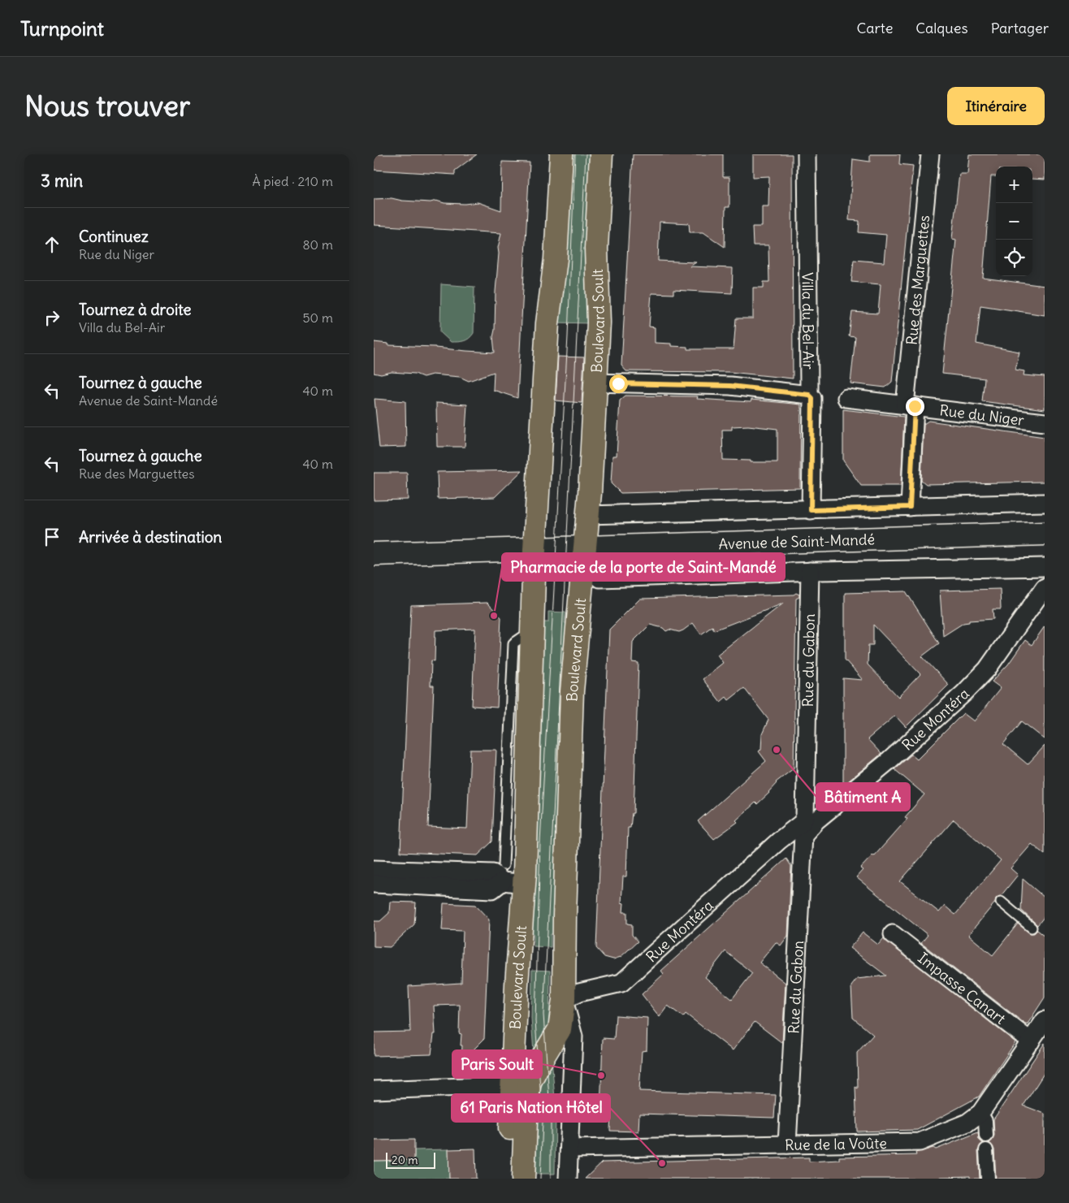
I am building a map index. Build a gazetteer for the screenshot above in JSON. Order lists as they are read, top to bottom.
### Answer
{
  "streets": {
    "main road": ["Boulevard Soult", "Avenue de Saint-Mandé"],
    "street": [
      "Rue des Marguettes",
      "Villa du Bel-Air",
      "Rue du Niger",
      "Rue du Gabon",
      "Rue Montéra",
      "Impasse Canart",
      "Rue de la Voûte"
    ]
  },
  "crossings": [
    ["Rue des Marguettes", "Rue du Niger"],
    ["Boulevard Soult", "Avenue de Saint-Mandé"],
    ["Boulevard Soult", "Rue Montéra"],
    ["Boulevard Soult", "Rue de la Voûte"],
    ["Rue du Gabon", "Rue Montéra"],
    ["Rue du Gabon", "Rue de la Voûte"],
    ["Impasse Canart", "Rue de la Voûte"]
  ],
  "places": [
    "Pharmacie de la porte de Saint-Mandé",
    "Bâtiment A",
    "Paris Soult",
    "61 Paris Nation Hôtel"
  ],
  "scale_bar": "20 m",
  "page": {
    "header": "Turnpoint",
    "nav": ["Carte", "Calques", "Partager"],
    "buttons": "Itinéraire",
    "title": "Nous trouver",
    "heading": ["3 min", "À pied · 210 m"],
    "map_buttons": ["+", "−"],
    "list": [
      ["Continuez", "Rue du Niger", "80 m"],
      ["Tournez à droite", "Villa du Bel-Air", "50 m"],
      ["Tournez à gauche", "Avenue de Saint-Mandé", "40 m"],
      ["Tournez à gauche", "Rue des Marguettes", "40 m"],
      "Arrivée à destination"
    ],
    "scale": "20 m"
  }
}
